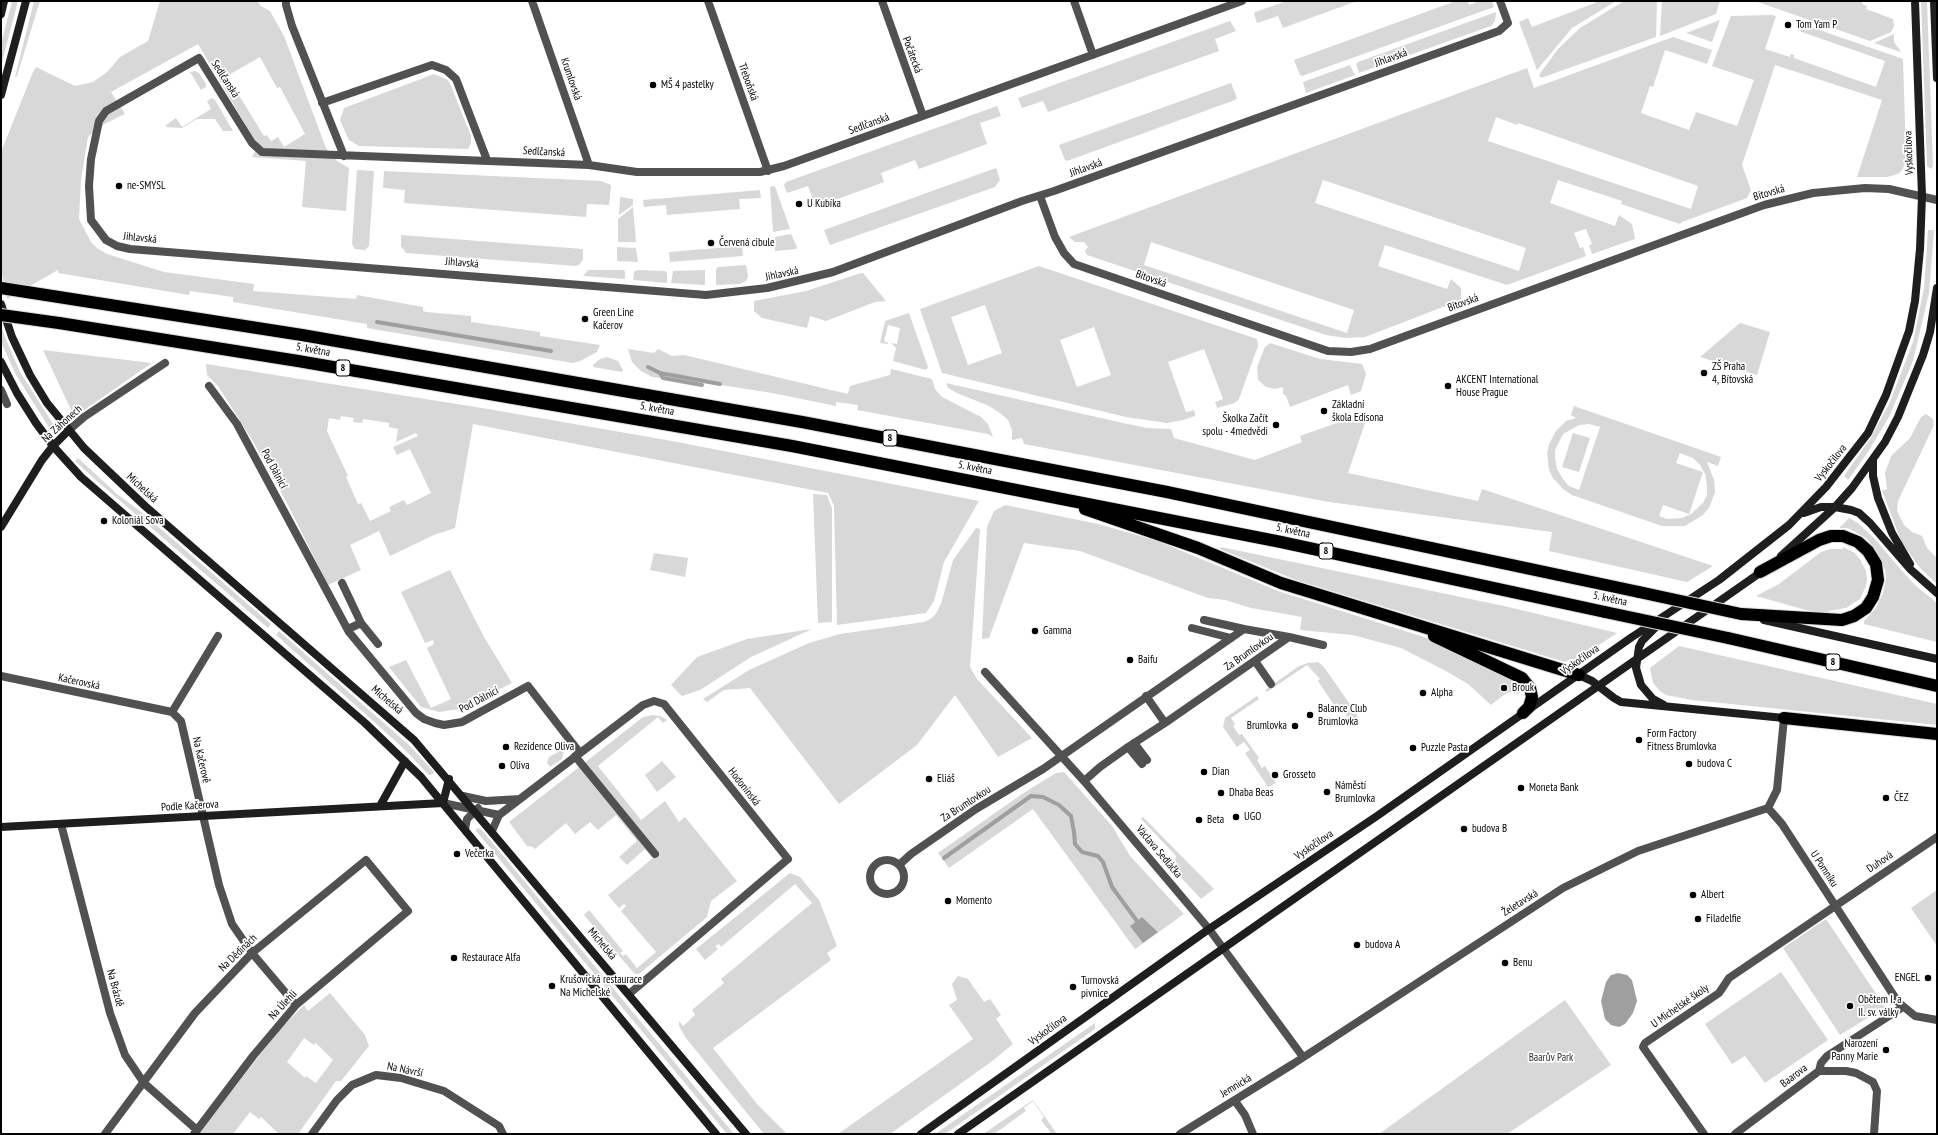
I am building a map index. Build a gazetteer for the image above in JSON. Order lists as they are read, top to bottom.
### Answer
{
  "streets": {
    "highway": ["5. května", "8"],
    "main road": [
      "Vyskočilova",
      "Na Záhonech",
      "Michelská",
      "Podle Kačerova"
    ],
    "street": [
      "Počátecká",
      "Jihlavská",
      "Sedlčanská",
      "Krumlovská",
      "Třeboňská",
      "Bítovská",
      "Pod Dálnicí",
      "Za Brumlovkou",
      "Kačerovská",
      "Na Kačerově",
      "Hodonínská",
      "Václava Sedláčka",
      "Duhová",
      "U Pomníku",
      "Želetavská",
      "Na Dědinách",
      "Na Brázdě",
      "Na Úlehli",
      "U Michelské školy",
      "Na Návrší",
      "Baarova",
      "Jemnická"
    ]
  },
  "crossings": [
    ["Počátecká", "Sedlčanská"],
    ["Jihlavská", "Sedlčanská"],
    ["Jihlavská", "Bítovská"],
    ["Sedlčanská", "Krumlovská"],
    ["Sedlčanská", "Třeboňská"],
    ["Vyskočilova", "Bítovská"],
    ["Vyskočilova", "Václava Sedláčka"],
    ["Na Záhonech", "Michelská"],
    ["Pod Dálnicí", "Hodonínská"],
    ["Michelská", "Hodonínská"],
    ["Za Brumlovkou", "Václava Sedláčka"],
    ["Kačerovská", "Na Kačerově"],
    ["Na Kačerově", "Podle Kačerova"],
    ["Podle Kačerova", "Na Brázdě"],
    ["Václava Sedláčka", "Želetavská"],
    ["Václava Sedláčka", "Jemnická"],
    ["Duhová", "U Pomníku"],
    ["Duhová", "U Michelské školy"],
    ["U Pomníku", "Želetavská"],
    ["U Pomníku", "U Michelské školy"],
    ["U Pomníku", "Baarova"],
    ["Želetavská", "Jemnická"],
    ["Na Dědinách", "Na Brázdě"],
    ["Na Dědinách", "Na Úlehli"],
    ["Na Brázdě", "Na Úlehli"]
  ],
  "parks": ["Baarův Park"],
  "places": [
    "Tom Yam P",
    "MŠ 4 pastelky",
    "ne-SMYSL",
    "U Kubíka",
    "Červená cibule",
    "Green Line Kačerov",
    "ZŠ Praha 4, Bítovská",
    "AKCENT International House Prague",
    "Základní škola Edisona",
    "Školka Začít spolu - 4medvědi",
    "Koloniál Sova",
    "Gamma",
    "Baifu",
    "Brouk",
    "Alpha",
    "Balance Club Brumlovka",
    "Brumlovka",
    "Form Factory Fitness Brumlovka",
    "Rezidence Oliva",
    "Puzzle Pasta",
    "budova C",
    "Oliva",
    "Dian",
    "Grosseto",
    "Eliáš",
    "Moneta Bank",
    "Náměstí Brumlovka",
    "Dhaba Beas",
    "ČEZ",
    "UGO",
    "Beta",
    "budova B",
    "Večerka",
    "Albert",
    "Momento",
    "Filadelfie",
    "budova A",
    "Restaurace Alfa",
    "Benu",
    "ENGEL",
    "Krušovická restaurace Na Michelské",
    "Turnovská pivnice",
    "Obětem I. a II. sv. války",
    "Narození Panny Marie"
  ]
}
